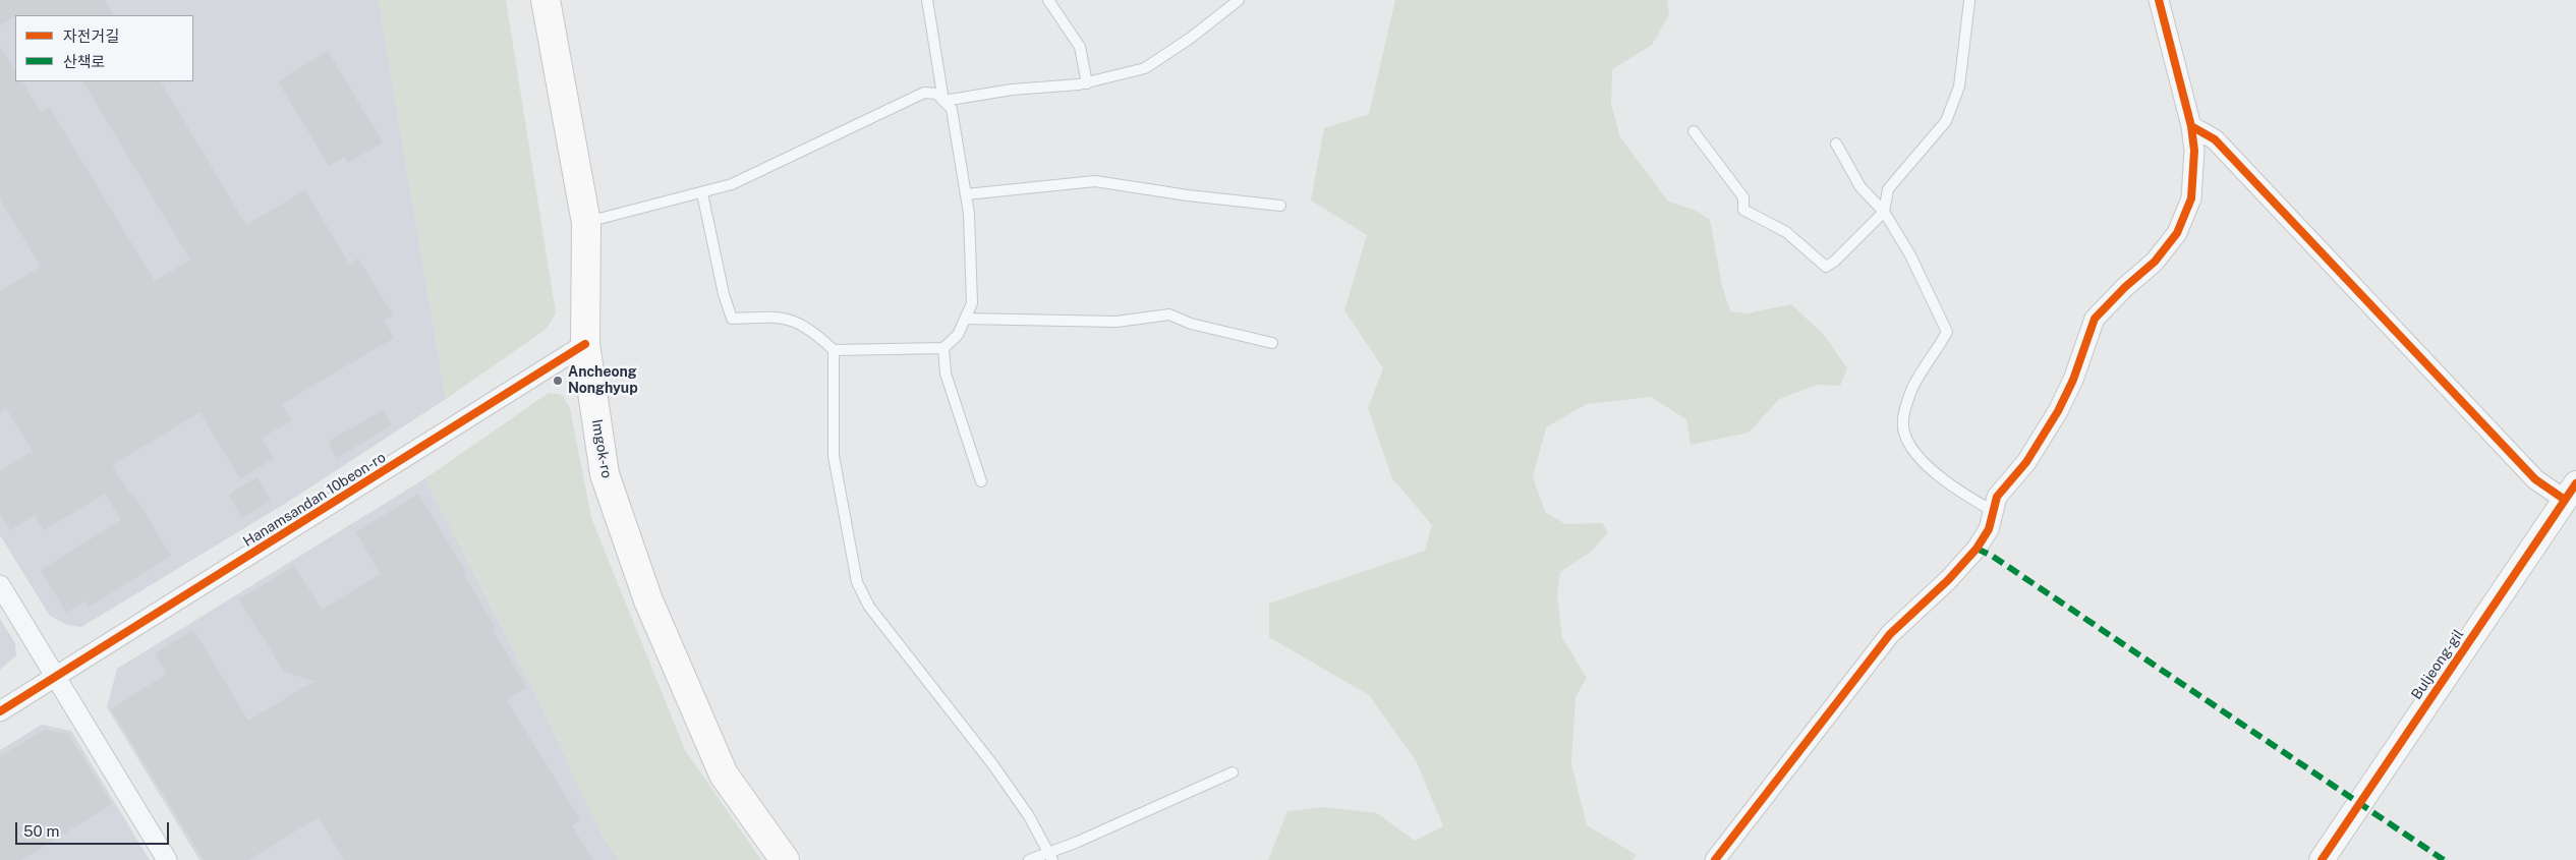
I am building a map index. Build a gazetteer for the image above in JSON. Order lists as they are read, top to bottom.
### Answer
{
  "streets": {
    "main road": ["Imgok-ro"],
    "street": ["Hanamsandan 10beon-ro", "Buljeong-gil"]
  },
  "crossings": [
    ["Imgok-ro", "Hanamsandan 10beon-ro"]
  ],
  "places": ["Ancheong Nonghyup"],
  "legend": ["자전거길", "산책로"],
  "scale_bar": "50 m"
}
